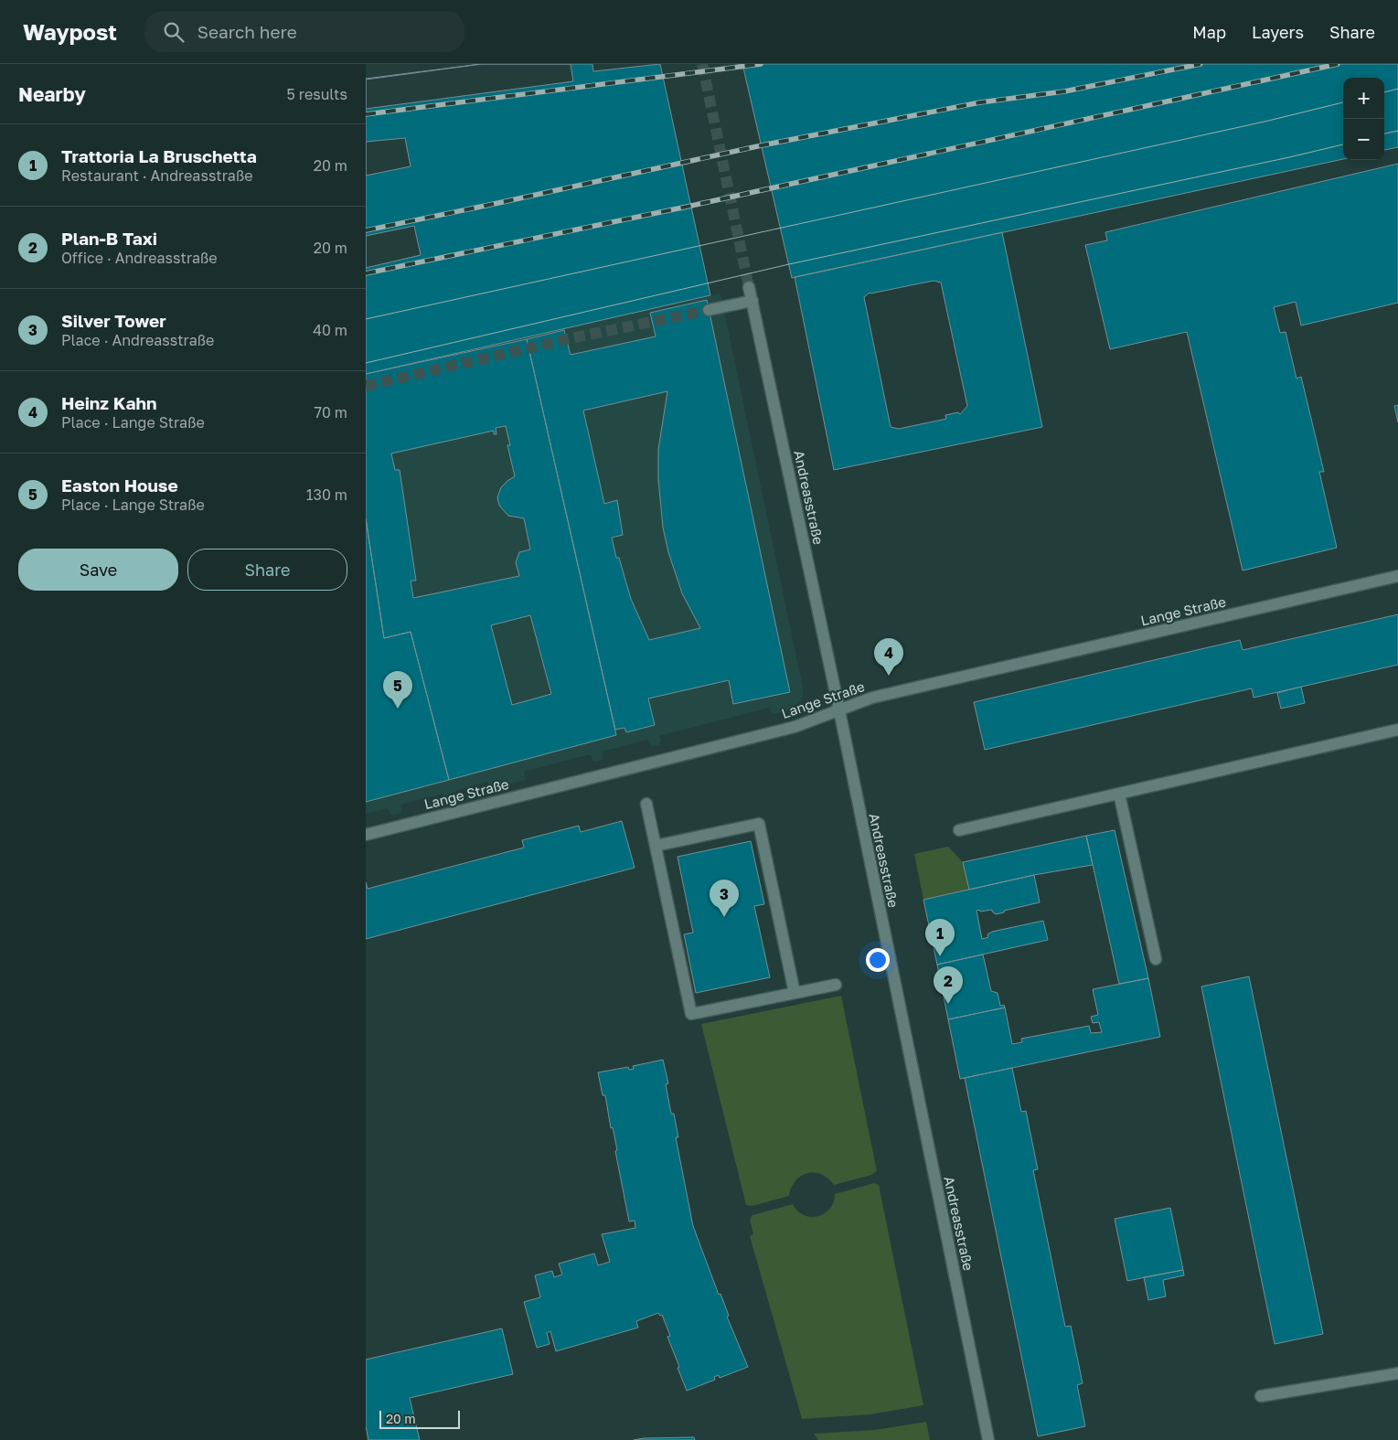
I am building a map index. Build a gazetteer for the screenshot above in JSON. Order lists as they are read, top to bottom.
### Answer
{
  "streets": {
    "street": ["Andreasstraße", "Lange Straße"]
  },
  "crossings": [
    ["Andreasstraße", "Lange Straße"]
  ],
  "scale_bar": "20 m",
  "page": {
    "header": "Waypost",
    "search": "Search here",
    "nav": ["Map", "Layers", "Share"],
    "heading": ["Nearby", "5 results"],
    "map_buttons": ["+", "−"],
    "list": [
      {
        "mark": "1",
        "name": "Trattoria La Bruschetta",
        "note": "Restaurant · Andreasstraße",
        "value": "20 m"
      },
      {
        "mark": "2",
        "name": "Plan-B Taxi",
        "note": "Office · Andreasstraße",
        "value": "20 m"
      },
      {
        "mark": "3",
        "name": "Silver Tower",
        "note": "Place · Andreasstraße",
        "value": "40 m"
      },
      {
        "mark": "4",
        "name": "Heinz Kahn",
        "note": "Place · Lange Straße",
        "value": "70 m"
      },
      {
        "mark": "5",
        "name": "Easton House",
        "note": "Place · Lange Straße",
        "value": "130 m"
      }
    ],
    "buttons": ["Save", "Share"],
    "pins": [
      "4",
      "5",
      "3",
      "1",
      "2"
    ],
    "scale": "20 m"
  }
}
